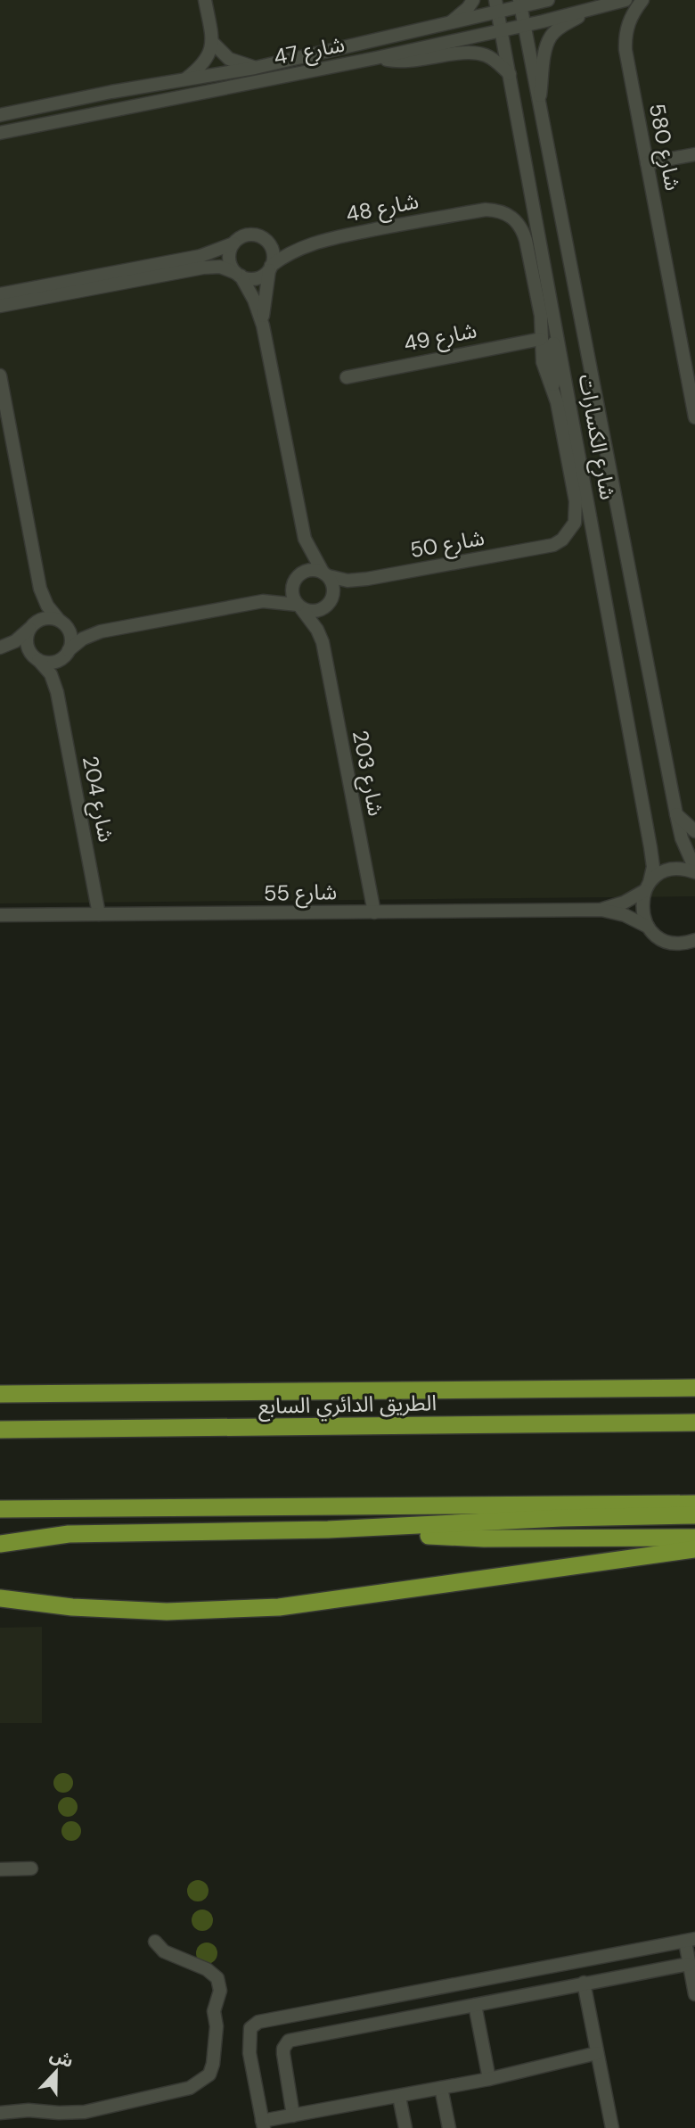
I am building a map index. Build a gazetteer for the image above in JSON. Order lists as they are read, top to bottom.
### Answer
{
  "streets": {
    "highway": ["الطريق الدائري السابع"],
    "street": [
      "شارع 47",
      "شارع 580",
      "شارع 48",
      "شارع 49",
      "شارع الكسارات",
      "شارع 50",
      "شارع 203",
      "شارع 204",
      "شارع 55"
    ]
  },
  "crossings": [
    ["شارع 47", "شارع الكسارات"],
    ["شارع 48", "شارع الكسارات"],
    ["شارع 49", "شارع الكسارات"],
    ["شارع الكسارات", "شارع 50"],
    ["شارع الكسارات", "شارع 55"],
    ["شارع 50", "شارع 203"],
    ["شارع 203", "شارع 55"],
    ["شارع 204", "شارع 55"]
  ],
  "north": "top"
}
